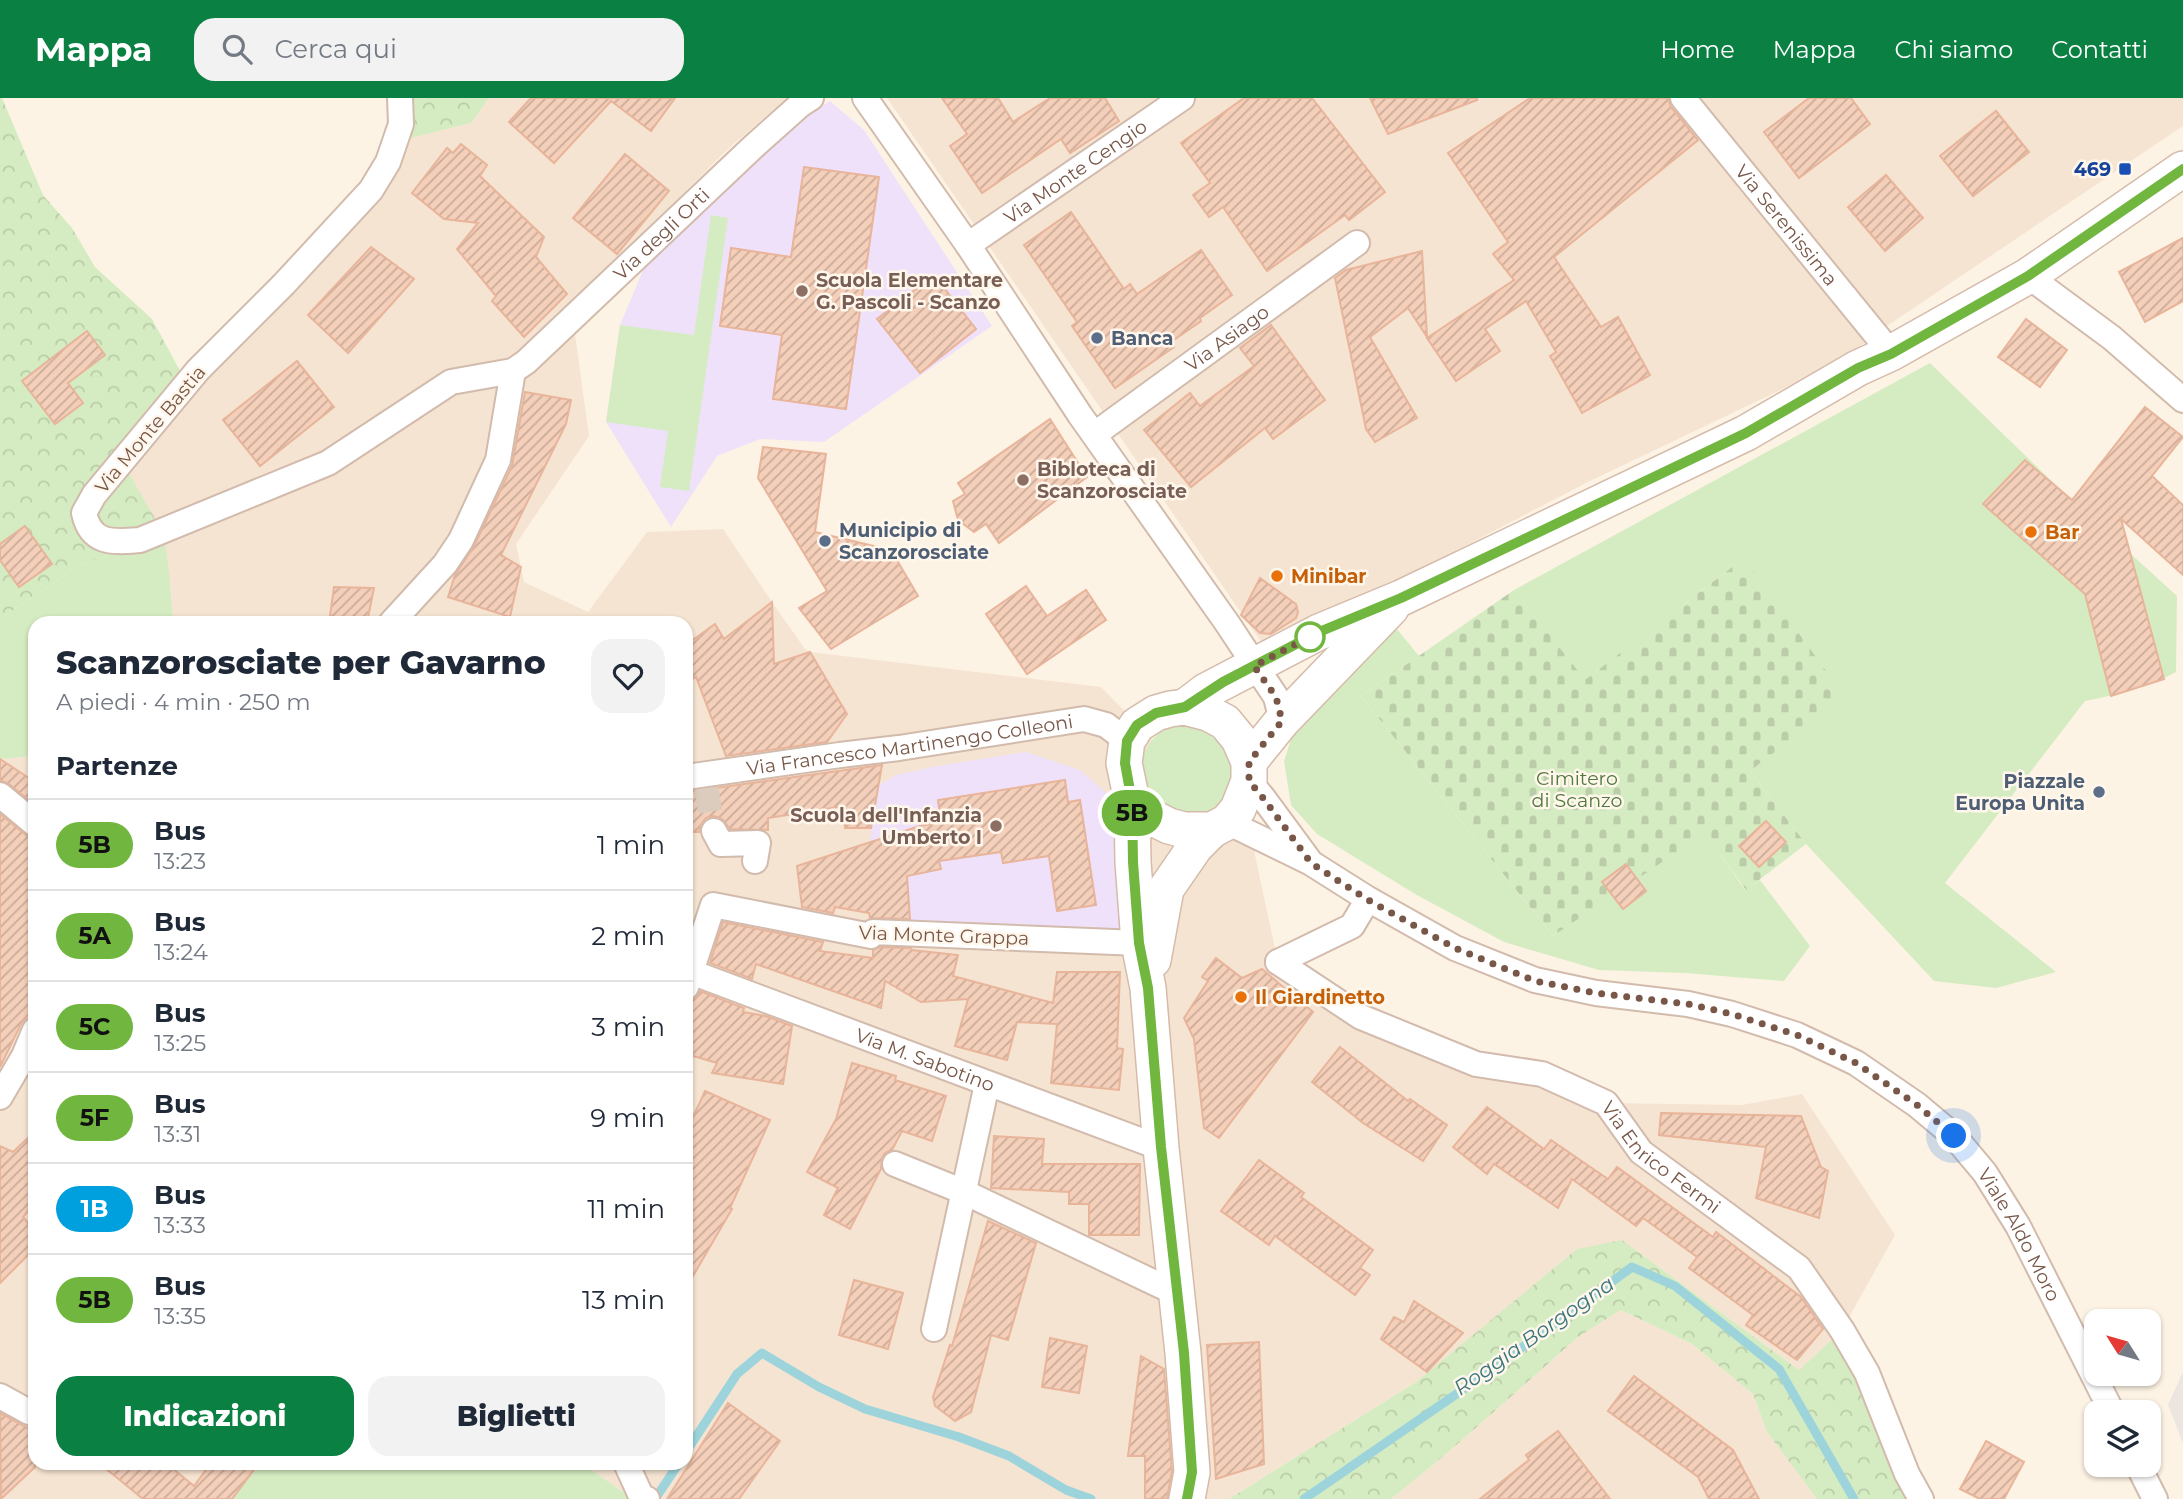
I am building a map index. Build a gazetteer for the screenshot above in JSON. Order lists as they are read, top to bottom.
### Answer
{
  "streets": {
    "street": [
      "Via Monte Cengio",
      "Via Serenissima",
      "Via degli Orti",
      "Via Asiago",
      "Via Monte Bastia",
      "Via Francesco Martinengo Colleoni",
      "Via Monte Grappa",
      "Via M. Sabotino",
      "Via Enrico Fermi",
      "Viale Aldo Moro"
    ]
  },
  "crossings": [
    ["Via degli Orti", "Via Monte Bastia"],
    ["Via Francesco Martinengo Colleoni", "Viale Aldo Moro"],
    ["Via Enrico Fermi", "Viale Aldo Moro"]
  ],
  "water": ["Roggia Borgogna"],
  "parks": ["Cimitero di Scanzo"],
  "places": {
    "transit": ["469"],
    "other": [
      "Scuola Elementare G. Pascoli - Scanzo",
      "Banca",
      "Bibloteca di Scanzorosciate",
      "Bar",
      "Municipio di Scanzorosciate",
      "Minibar",
      "Piazzale Europa Unita",
      "Scuola dell'Infanzia Umberto I",
      "Il Giardinetto"
    ]
  },
  "lines": ["bus line 5B"],
  "north": "top left",
  "page": {
    "header": "Mappa",
    "search": "Cerca qui",
    "nav": [
      "Home",
      "Mappa",
      "Chi siamo",
      "Contatti"
    ],
    "on_map": "5B",
    "heading": [
      ["Scanzorosciate per Gavarno", "A piedi · 4 min · 250 m"],
      "Partenze"
    ],
    "list": [
      {
        "mark": "5B",
        "name": "Bus",
        "note": "13:23",
        "value": "1 min"
      },
      {
        "mark": "5A",
        "name": "Bus",
        "note": "13:24",
        "value": "2 min"
      },
      {
        "mark": "5C",
        "name": "Bus",
        "note": "13:25",
        "value": "3 min"
      },
      {
        "mark": "5F",
        "name": "Bus",
        "note": "13:31",
        "value": "9 min"
      },
      {
        "mark": "1B",
        "name": "Bus",
        "note": "13:33",
        "value": "11 min"
      },
      {
        "mark": "5B",
        "name": "Bus",
        "note": "13:35",
        "value": "13 min"
      }
    ],
    "buttons": ["Indicazioni", "Biglietti"]
  }
}
